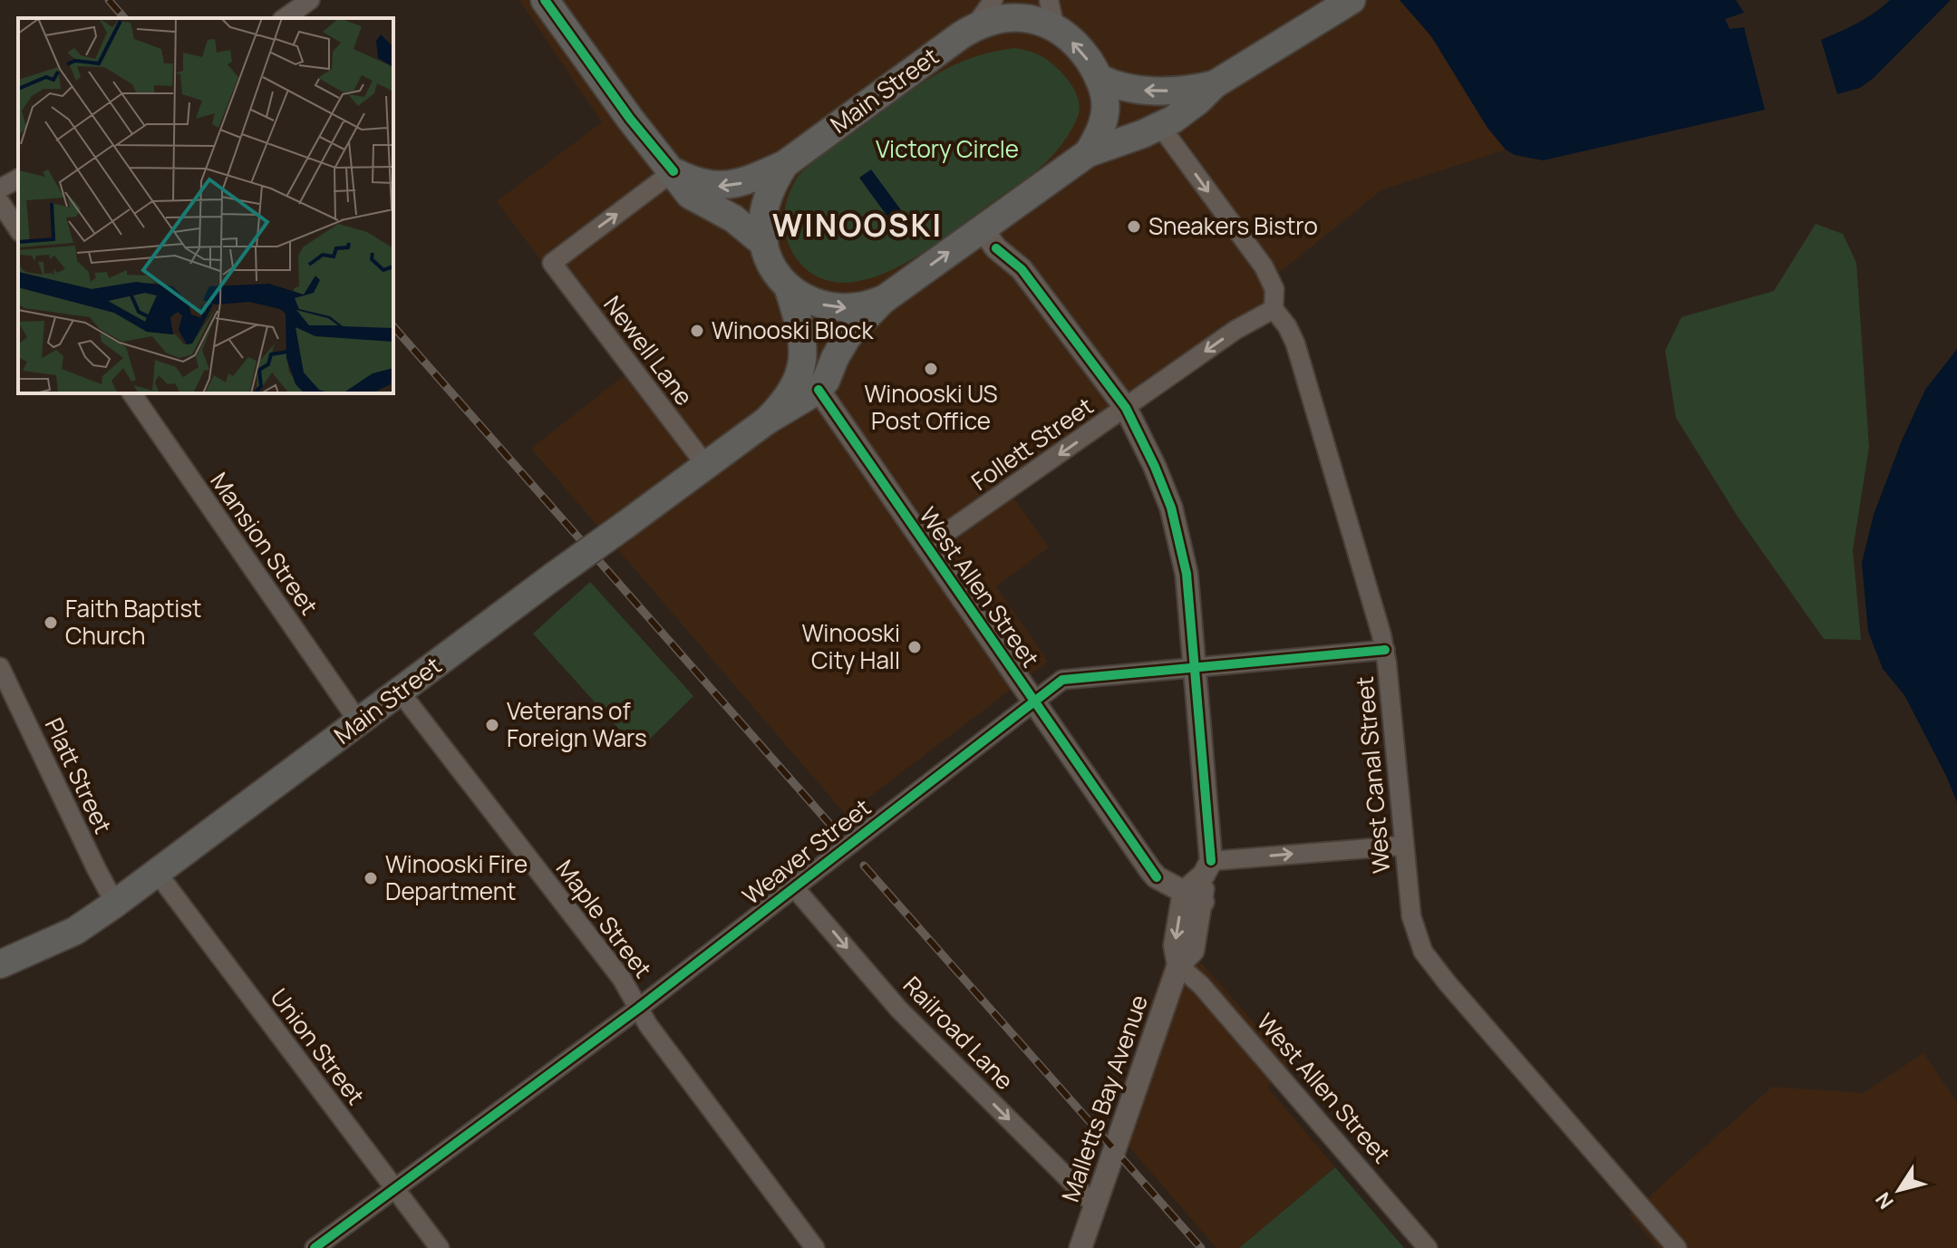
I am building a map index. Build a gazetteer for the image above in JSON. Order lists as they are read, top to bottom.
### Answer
{
  "streets": {
    "main road": ["Main Street"],
    "street": [
      "Newell Lane",
      "Follett Street",
      "Mansion Street",
      "West Allen Street",
      "West Canal Street",
      "Platt Street",
      "Weaver Street",
      "Maple Street",
      "Railroad Lane",
      "Union Street",
      "Malletts Bay Avenue"
    ]
  },
  "crossings": [
    ["Main Street", "Newell Lane"],
    ["Main Street", "Mansion Street"],
    ["Main Street", "West Allen Street"],
    ["Main Street", "Platt Street"],
    ["Main Street", "Maple Street"],
    ["Main Street", "Union Street"],
    ["Follett Street", "West Allen Street"],
    ["Follett Street", "West Canal Street"],
    ["Follett Street", "Malletts Bay Avenue"],
    ["West Allen Street", "Weaver Street"],
    ["West Allen Street", "Malletts Bay Avenue"],
    ["West Canal Street", "Weaver Street"],
    ["Weaver Street", "Maple Street"],
    ["Weaver Street", "Railroad Lane"],
    ["Weaver Street", "Union Street"],
    ["Weaver Street", "Malletts Bay Avenue"],
    ["Railroad Lane", "Malletts Bay Avenue"]
  ],
  "one_way": ["Follett Street", "Railroad Lane"],
  "districts": ["WINOOSKI"],
  "parks": ["Victory Circle"],
  "places": [
    "Sneakers Bistro",
    "Winooski Block",
    "Winooski US Post Office",
    "Faith Baptist Church",
    "Winooski City Hall",
    "Veterans of Foreign Wars",
    "Winooski Fire Department"
  ],
  "north": "bottom left"
}
